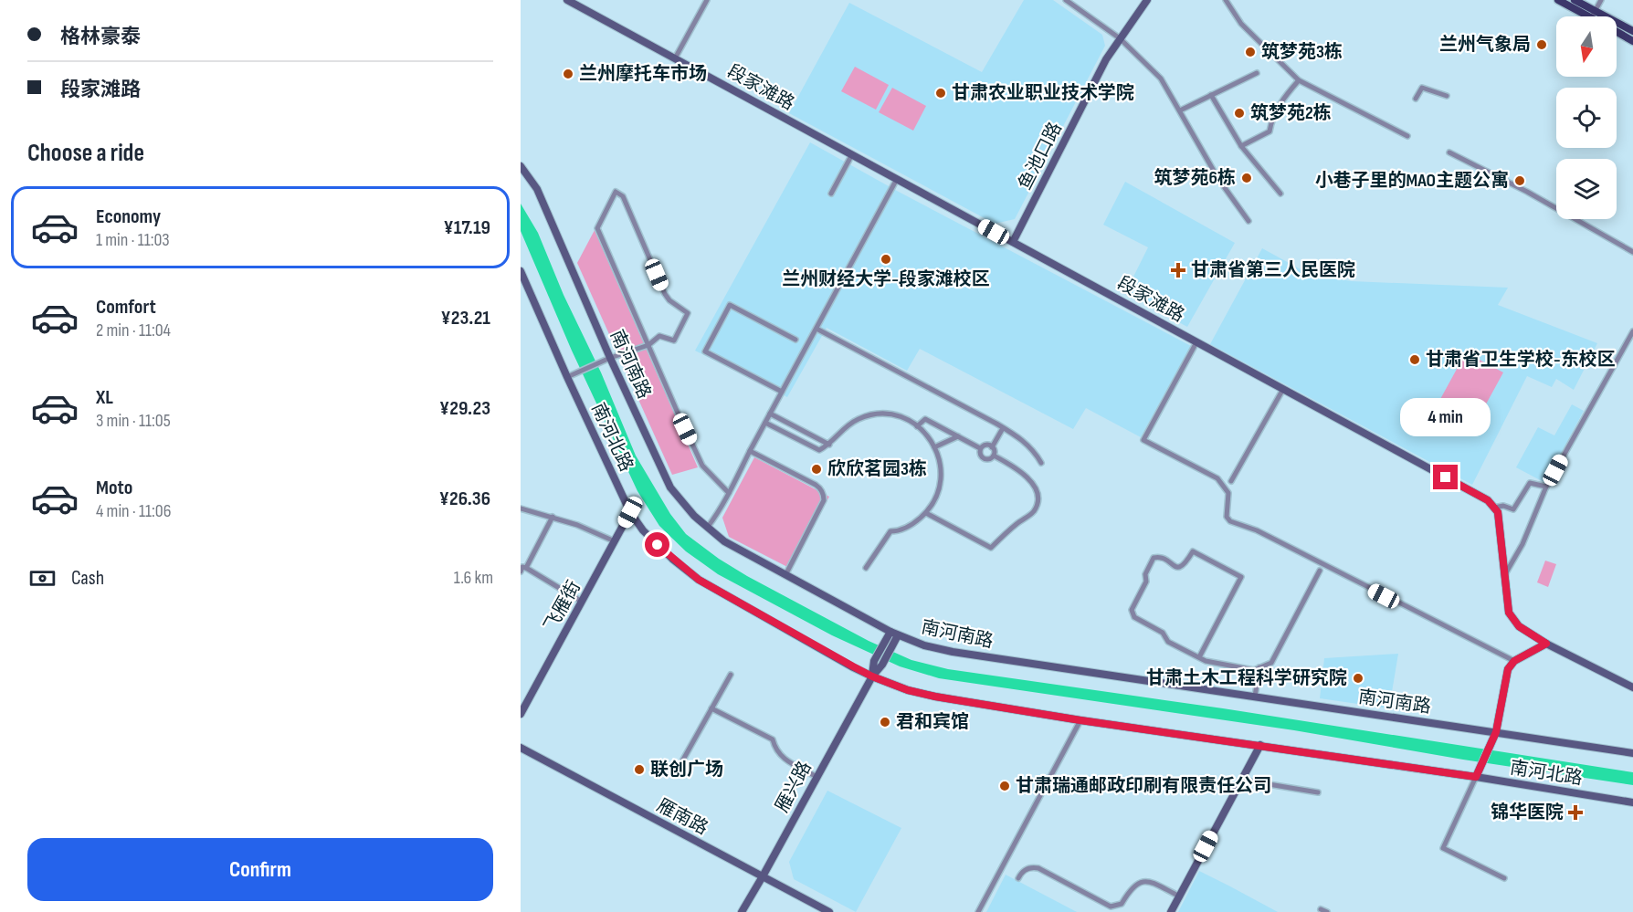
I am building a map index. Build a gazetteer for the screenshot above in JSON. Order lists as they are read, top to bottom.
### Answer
{
  "streets": {
    "street": [
      "段家滩路",
      "鱼池口路",
      "南河南路",
      "南河北路",
      "飞雁街",
      "雁兴路",
      "雁南路"
    ]
  },
  "crossings": [
    ["段家滩路", "鱼池口路"],
    ["南河北路", "飞雁街"],
    ["南河北路", "雁兴路"],
    ["雁兴路", "雁南路"]
  ],
  "places": {
    "other": [
      "兰州气象局",
      "筑梦苑3栋",
      "兰州摩托车市场",
      "甘肃农业职业技术学院",
      "筑梦苑2栋",
      "筑梦苑6栋",
      "小巷子里的MAO主题公寓",
      "兰州财经大学-段家滩校区",
      "甘肃省卫生学校-东校区",
      "欣欣茗园3栋",
      "甘肃土木工程科学研究院",
      "君和宾馆",
      "联创广场",
      "甘肃瑞通邮政印刷有限责任公司"
    ],
    "health": ["甘肃省第三人民医院", "锦华医院"]
  },
  "north": "bottom",
  "page": {
    "banner": ["格林豪泰", "段家滩路"],
    "heading": "Choose a ride",
    "list": [
      {
        "name": "Economy",
        "note": "1 min · 11:03",
        "value": "¥17.19"
      },
      {
        "name": "Comfort",
        "note": "2 min · 11:04",
        "value": "¥23.21"
      },
      {
        "name": "XL",
        "note": "3 min · 11:05",
        "value": "¥29.23"
      },
      {
        "name": "Moto",
        "note": "4 min · 11:06",
        "value": "¥26.36"
      }
    ],
    "bubble": "4 min",
    "pay": ["Cash", "1.6 km"],
    "buttons": "Confirm"
  }
}
